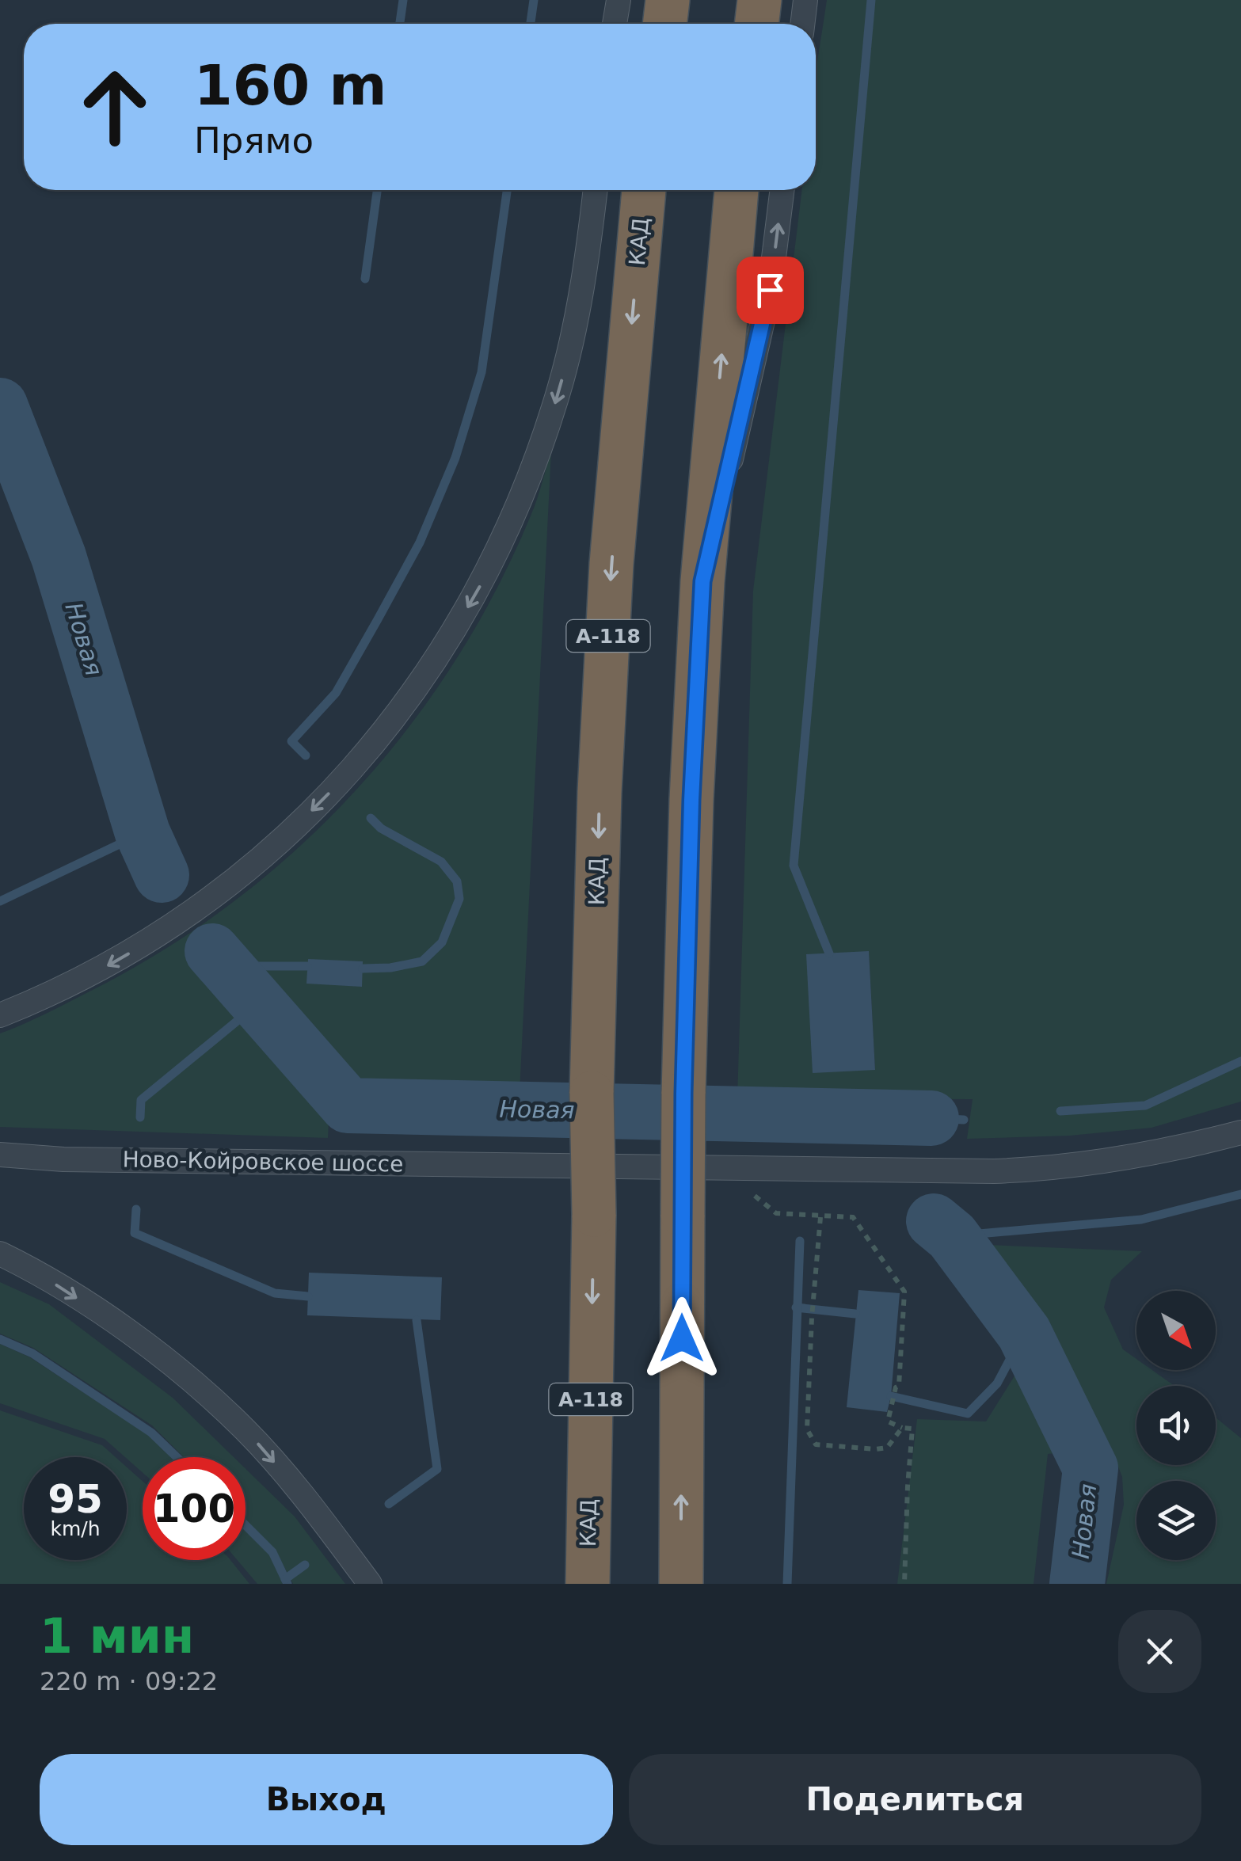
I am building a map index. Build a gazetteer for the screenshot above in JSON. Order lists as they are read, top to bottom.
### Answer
{
  "streets": {
    "highway": ["КАД", "А-118"],
    "street": ["Ново-Койровское шоссе"]
  },
  "water": ["Новая"],
  "north": "bottom right",
  "page": {
    "turn": ["160 m", "Прямо"],
    "speed": "95 km/h",
    "limit": "100",
    "heading": ["1 мин", "220 m · 09:22"],
    "buttons": ["Выход", "Поделиться"]
  }
}
